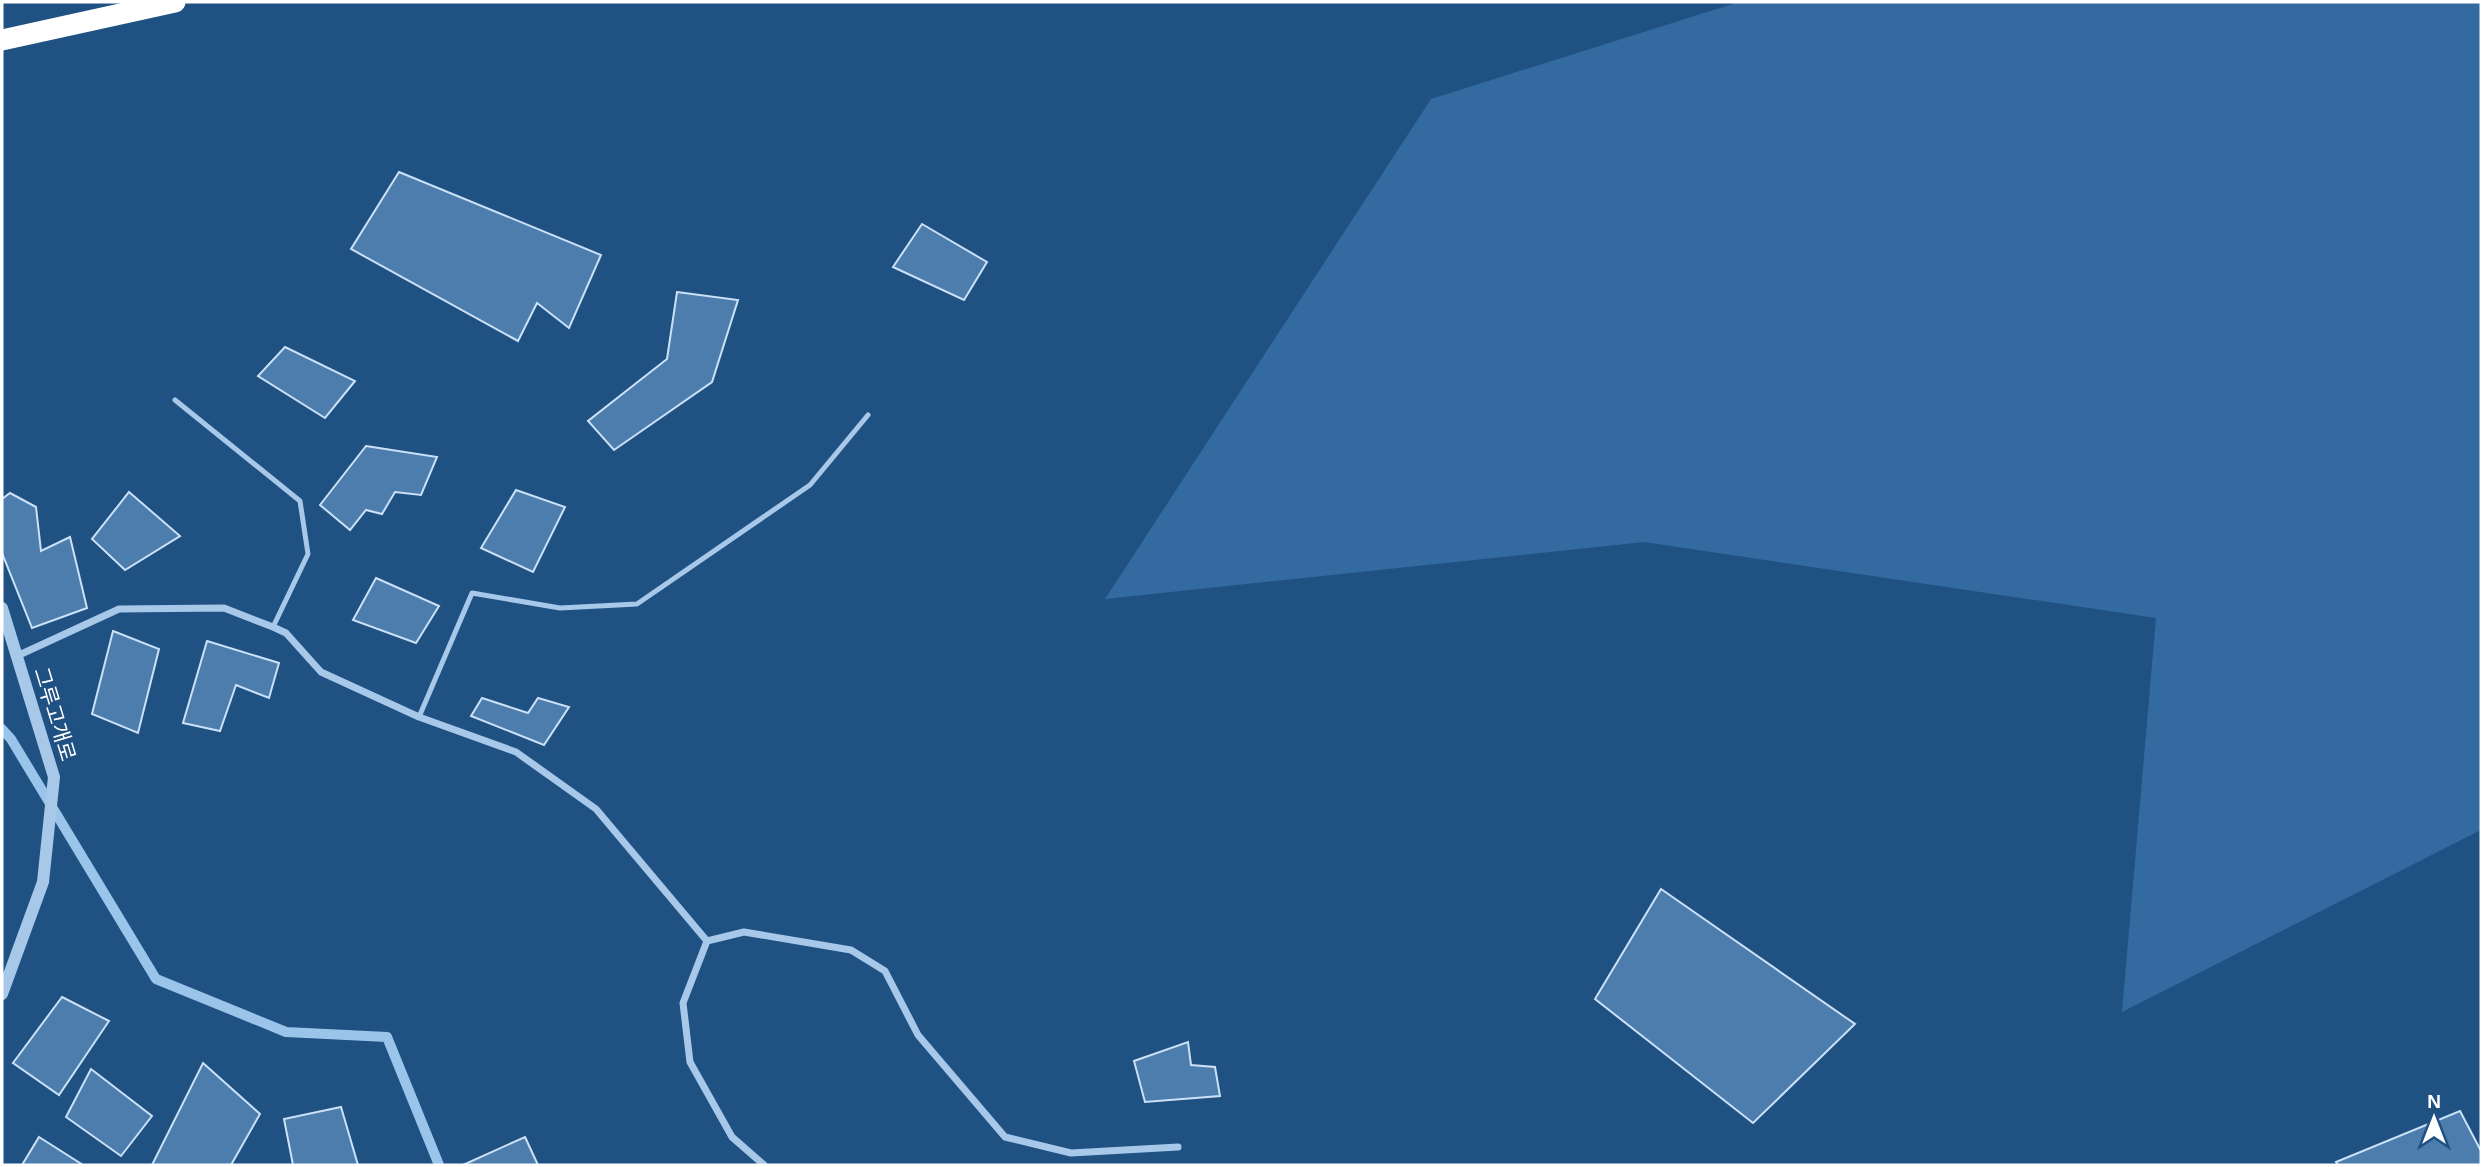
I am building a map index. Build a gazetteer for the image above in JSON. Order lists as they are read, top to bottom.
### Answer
{
  "streets": {
    "street": ["그루고개로"]
  },
  "north": "top"
}
